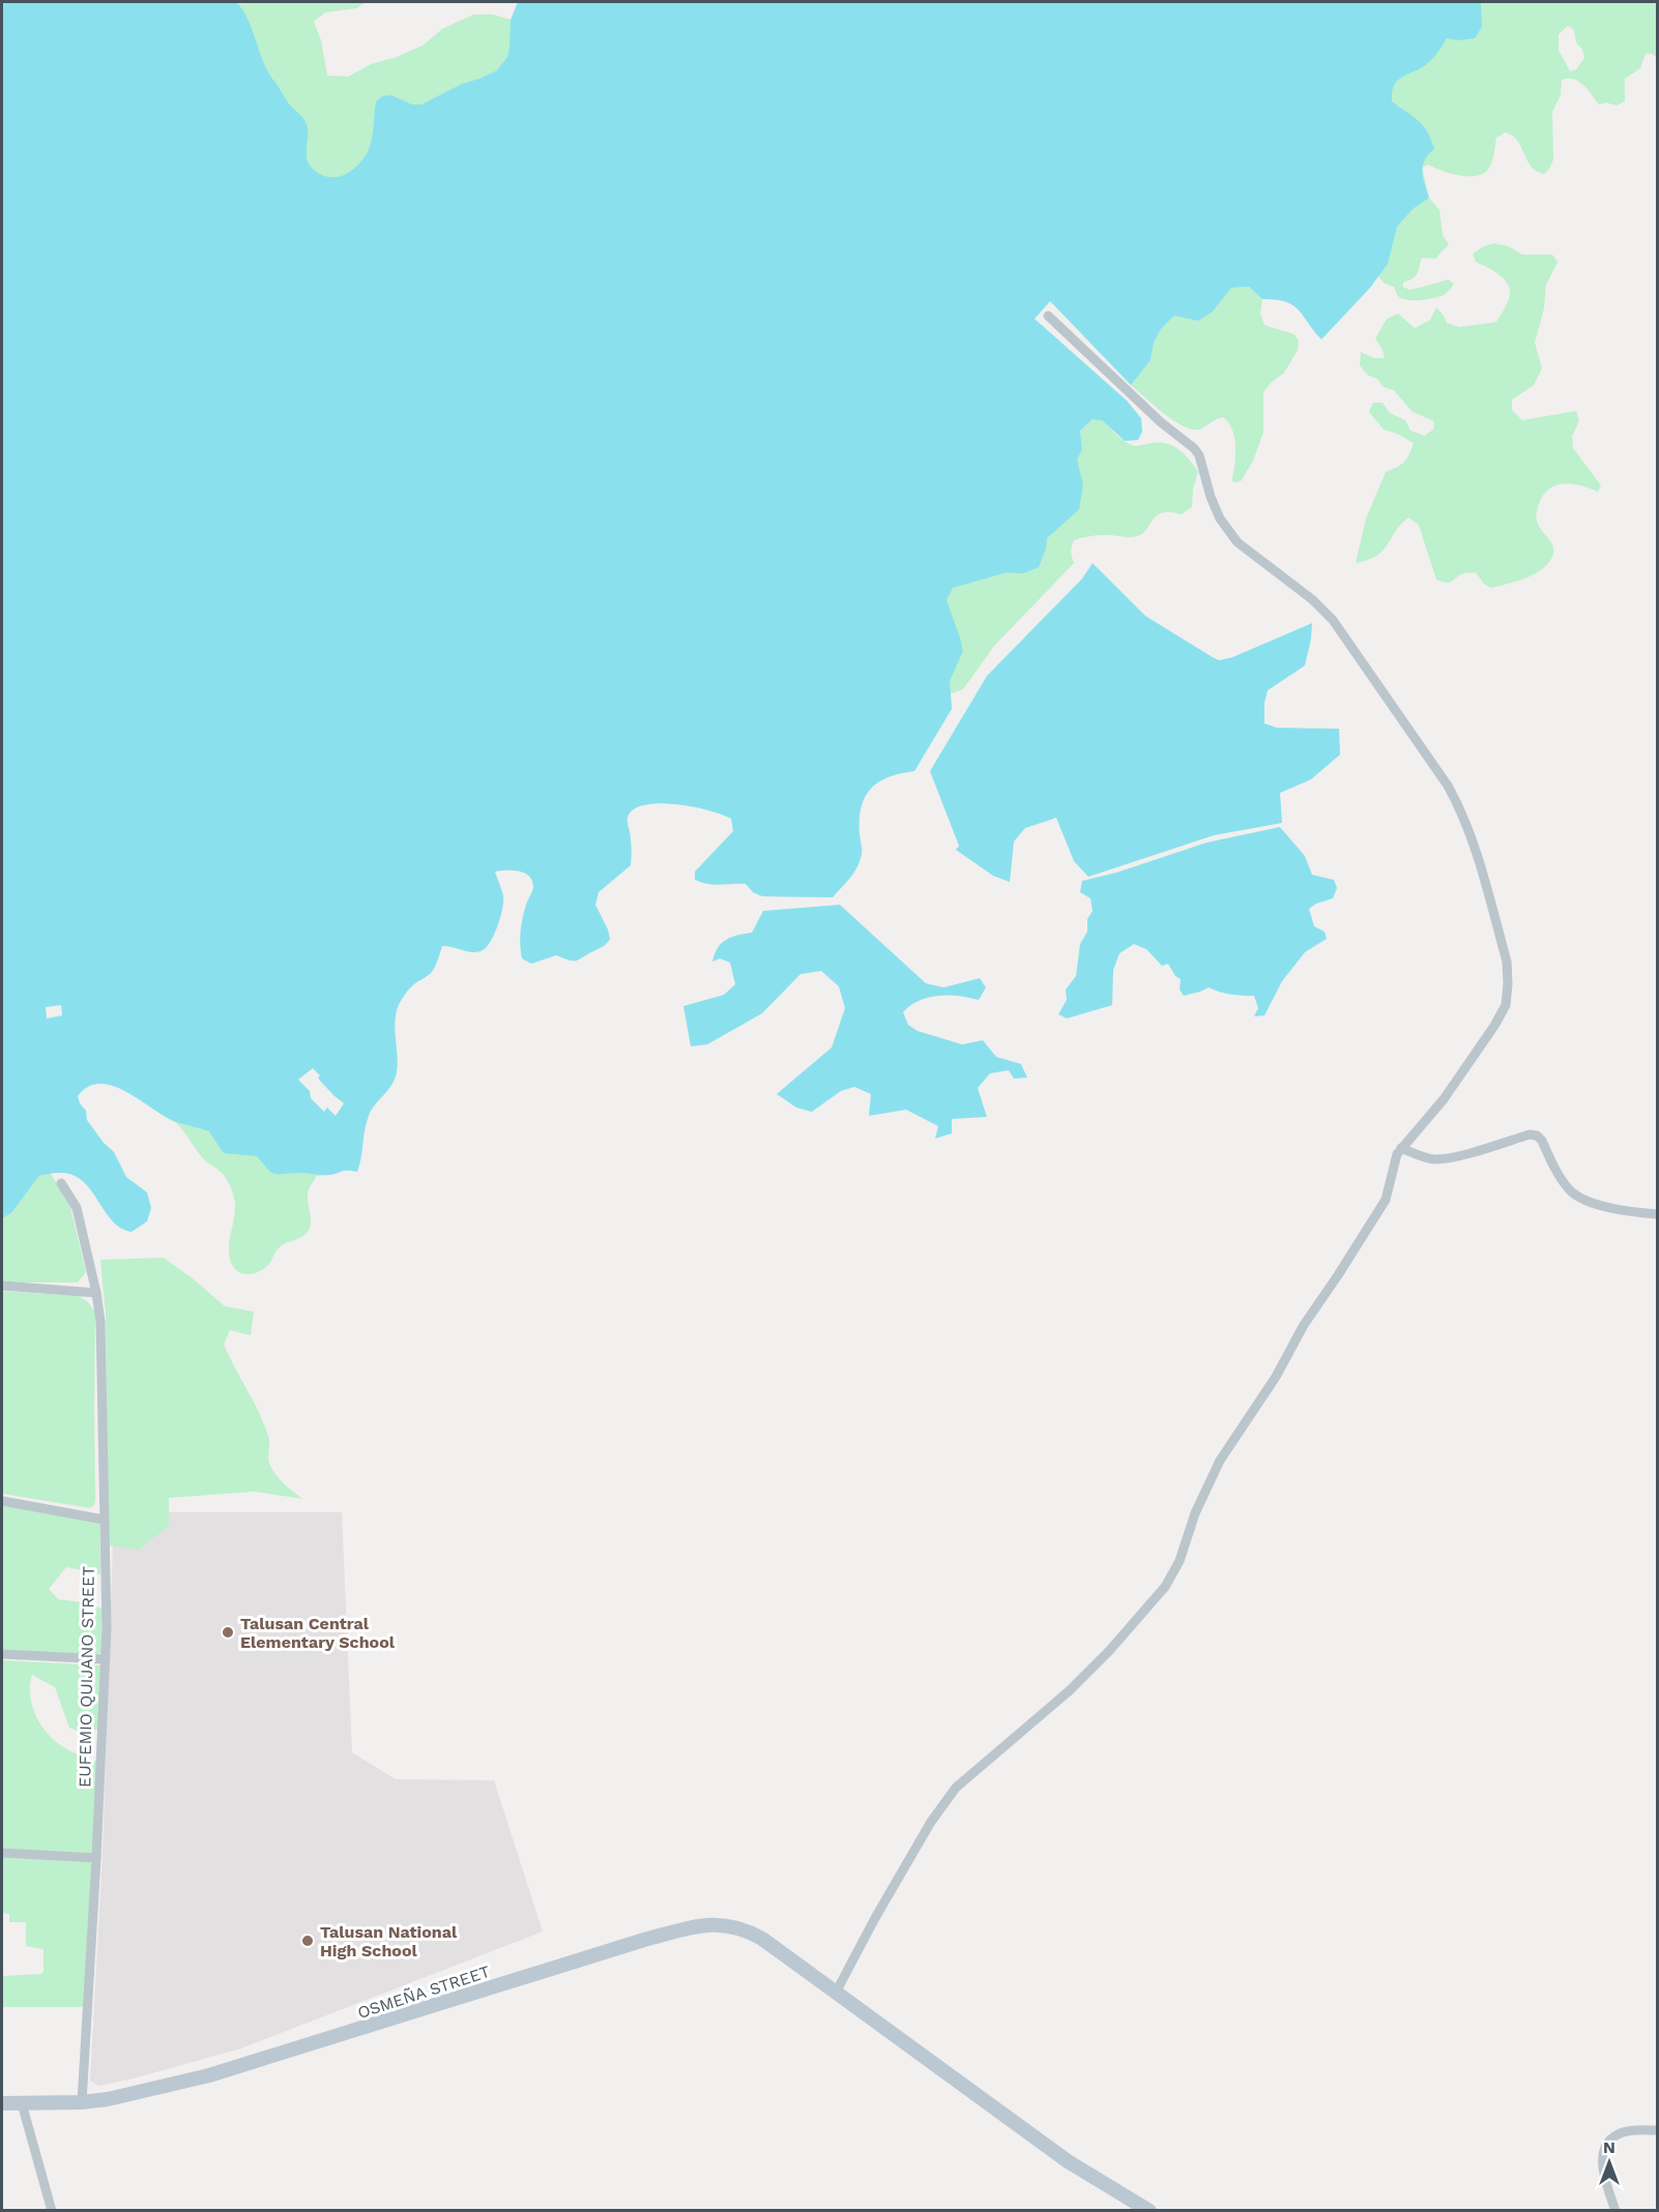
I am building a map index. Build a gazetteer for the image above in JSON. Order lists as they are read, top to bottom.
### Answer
{
  "streets": {
    "main road": ["OSMEÑA STREET"],
    "street": ["EUFEMIO QUIJANO STREET"]
  },
  "crossings": [
    ["EUFEMIO QUIJANO STREET", "OSMEÑA STREET"]
  ],
  "places": ["Talusan Central Elementary School", "Talusan National High School"],
  "north": "top"
}
